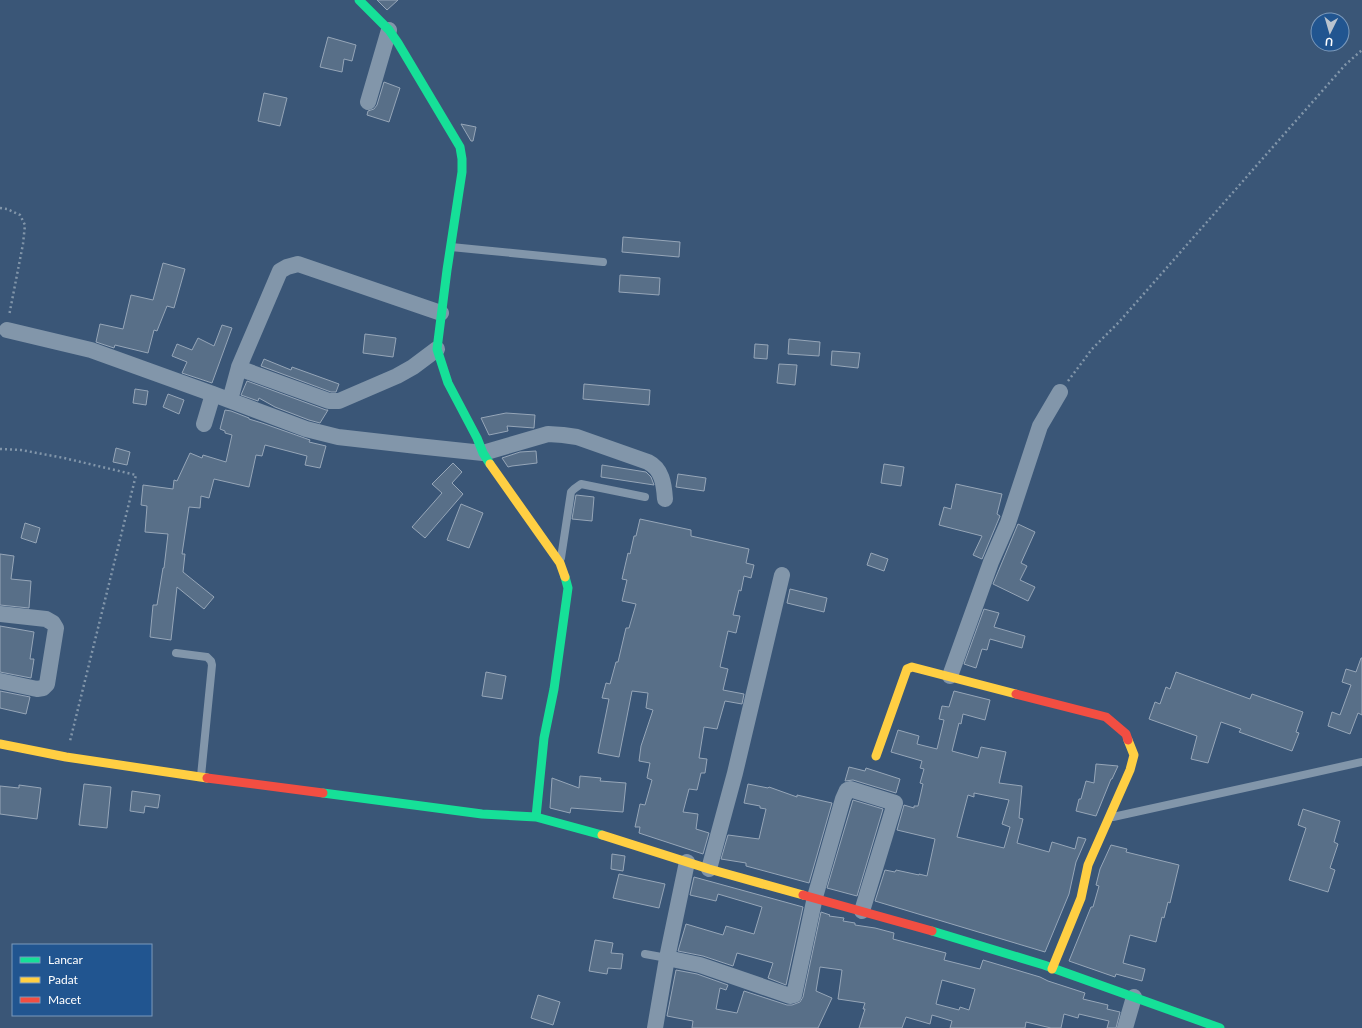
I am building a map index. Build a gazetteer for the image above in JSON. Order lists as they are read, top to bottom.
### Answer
{
  "legend": ["Lancar", "Padat", "Macet"],
  "north": "bottom"
}
